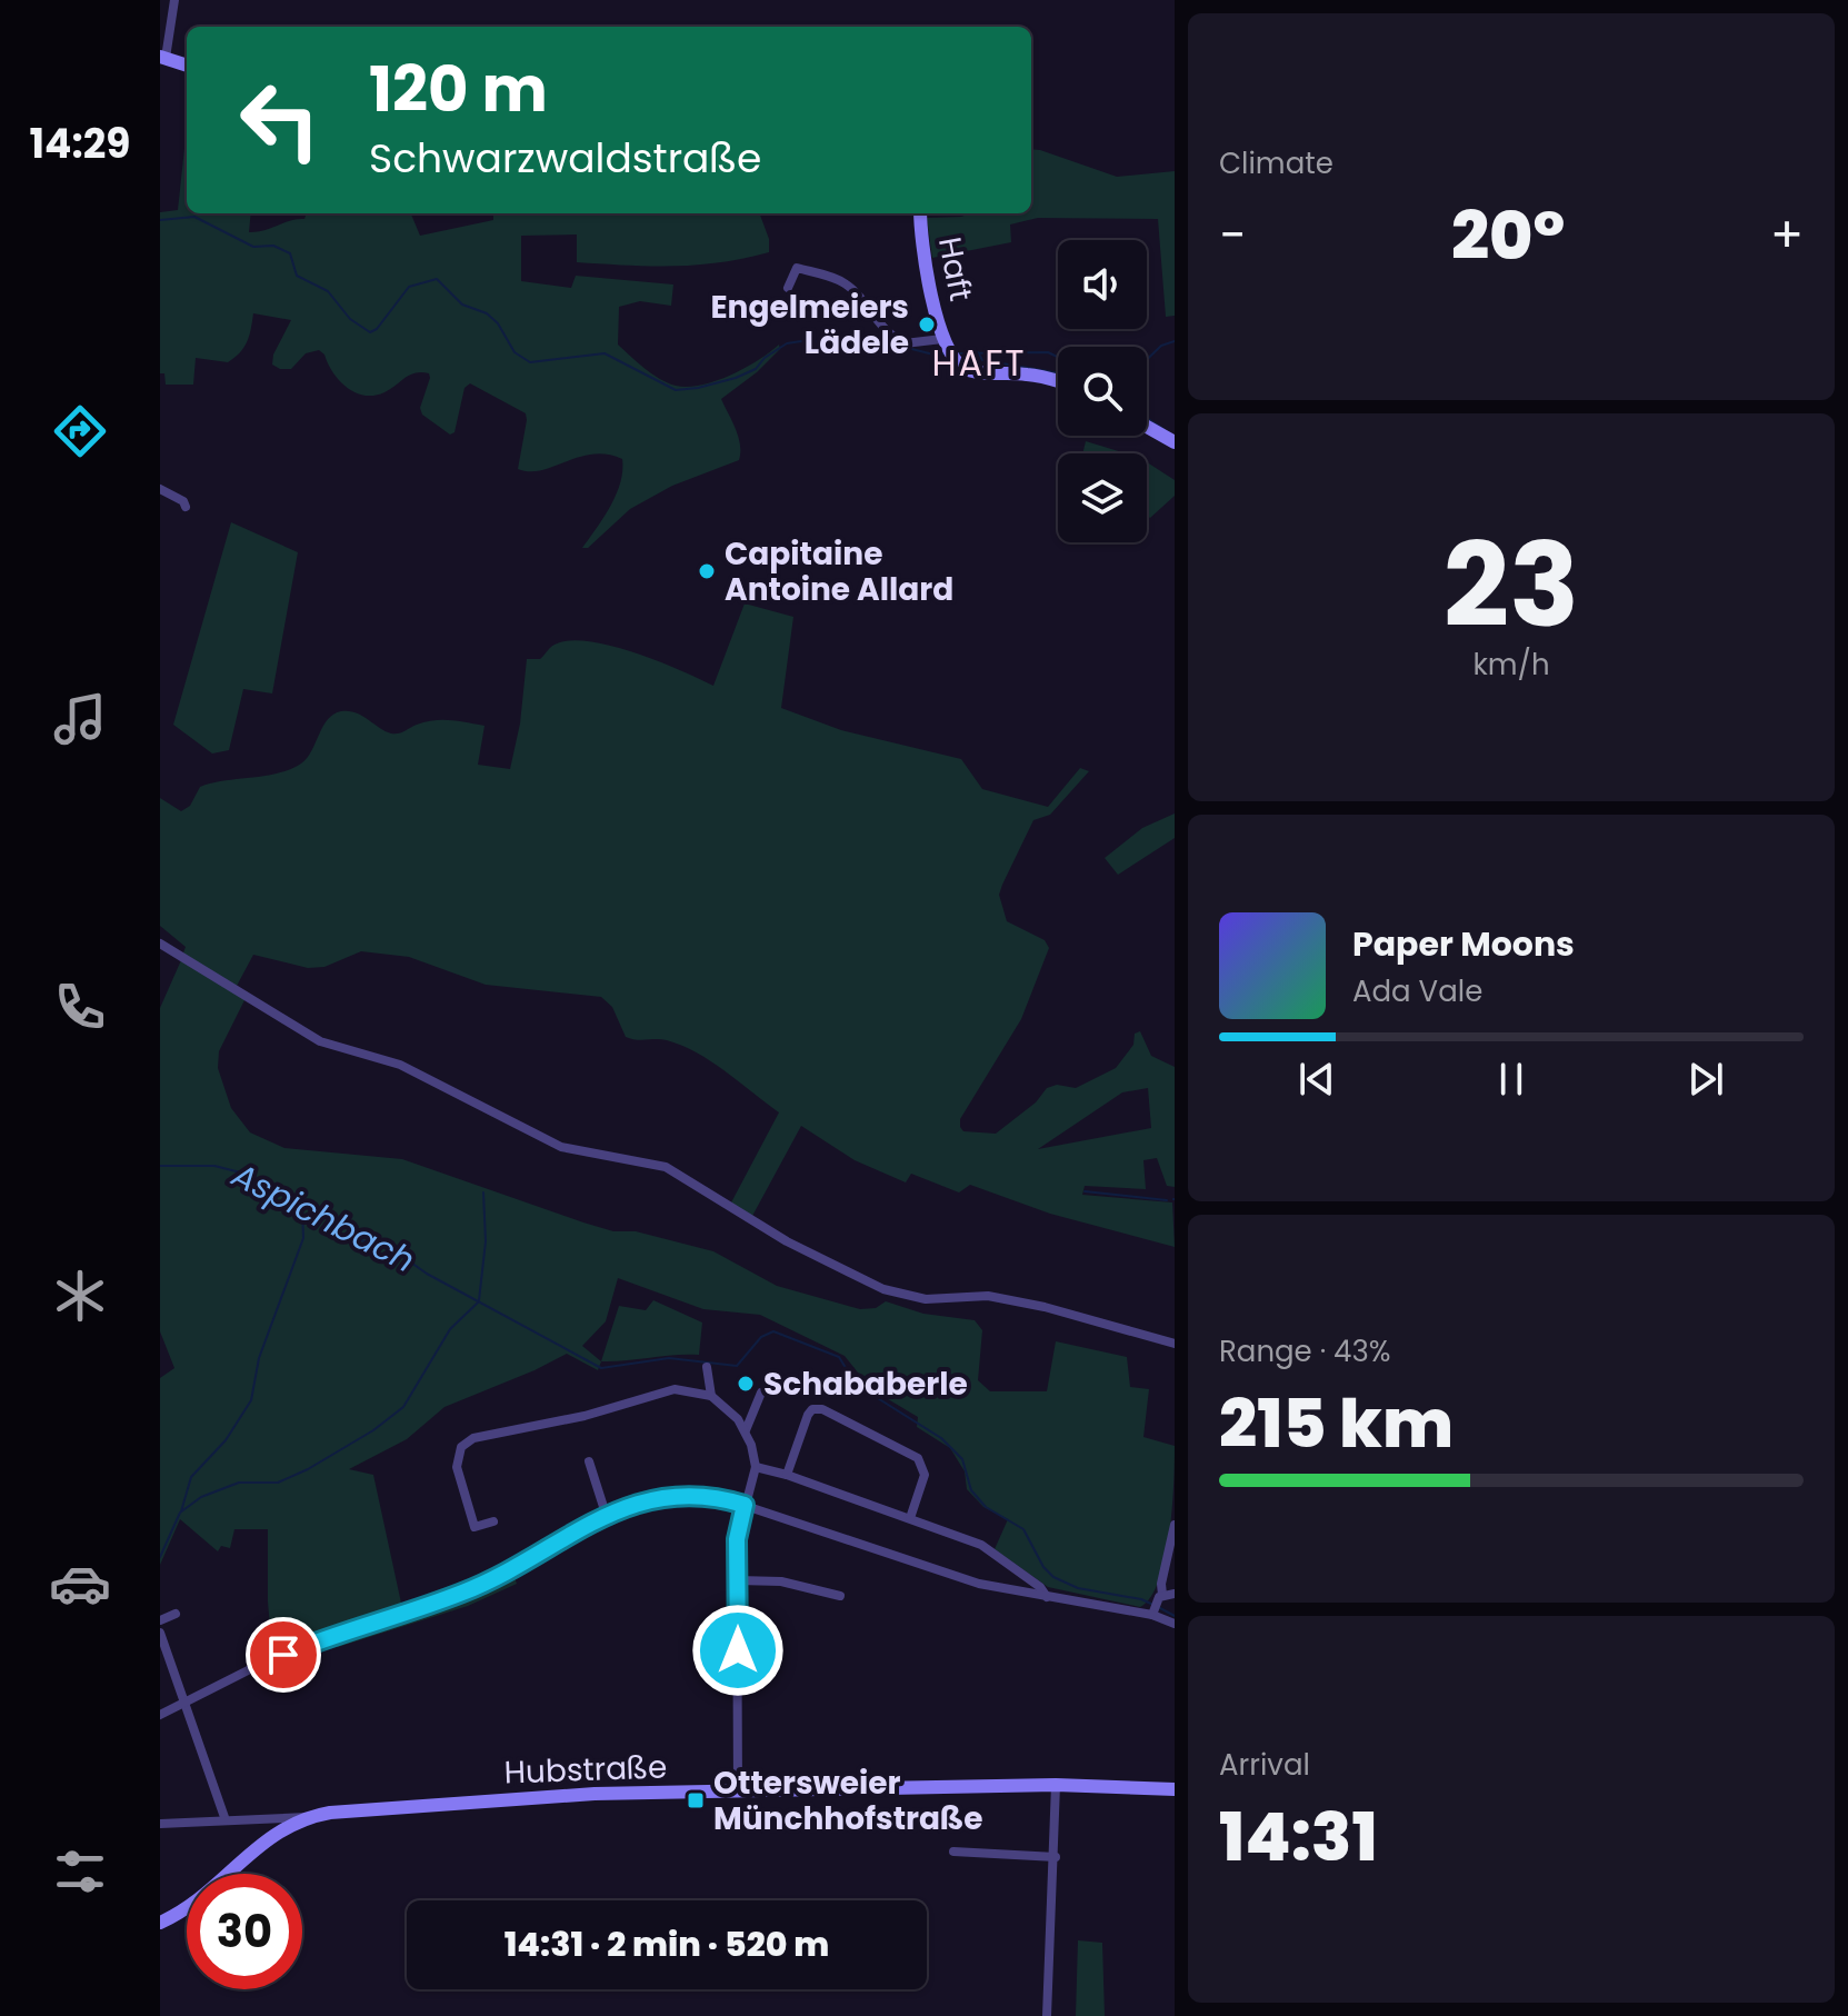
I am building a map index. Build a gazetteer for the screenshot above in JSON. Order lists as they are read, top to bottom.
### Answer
{
  "streets": {
    "main road": ["Haft", "Hubstraße"]
  },
  "districts": ["HAFT"],
  "water": ["Aspichbach"],
  "places": {
    "other": ["Engelmeiers Lädele", "Capitaine Antoine Allard", "Schababerle"],
    "transit": ["Ottersweier Münchhofstraße"]
  },
  "page": {
    "tabs": "14:29",
    "tile": [
      "Climate",
      ["23", "km/h"],
      ["Range · 43%", "215 km"],
      ["Arrival", "14:31"]
    ],
    "turn": ["120 m", "Schwarzwaldstraße"],
    "heat": ["−", "20°", "+"],
    "song": ["Paper Moons", "Ada Vale"],
    "limit": "30",
    "trip": "14:31 · 2 min · 520 m"
  }
}
